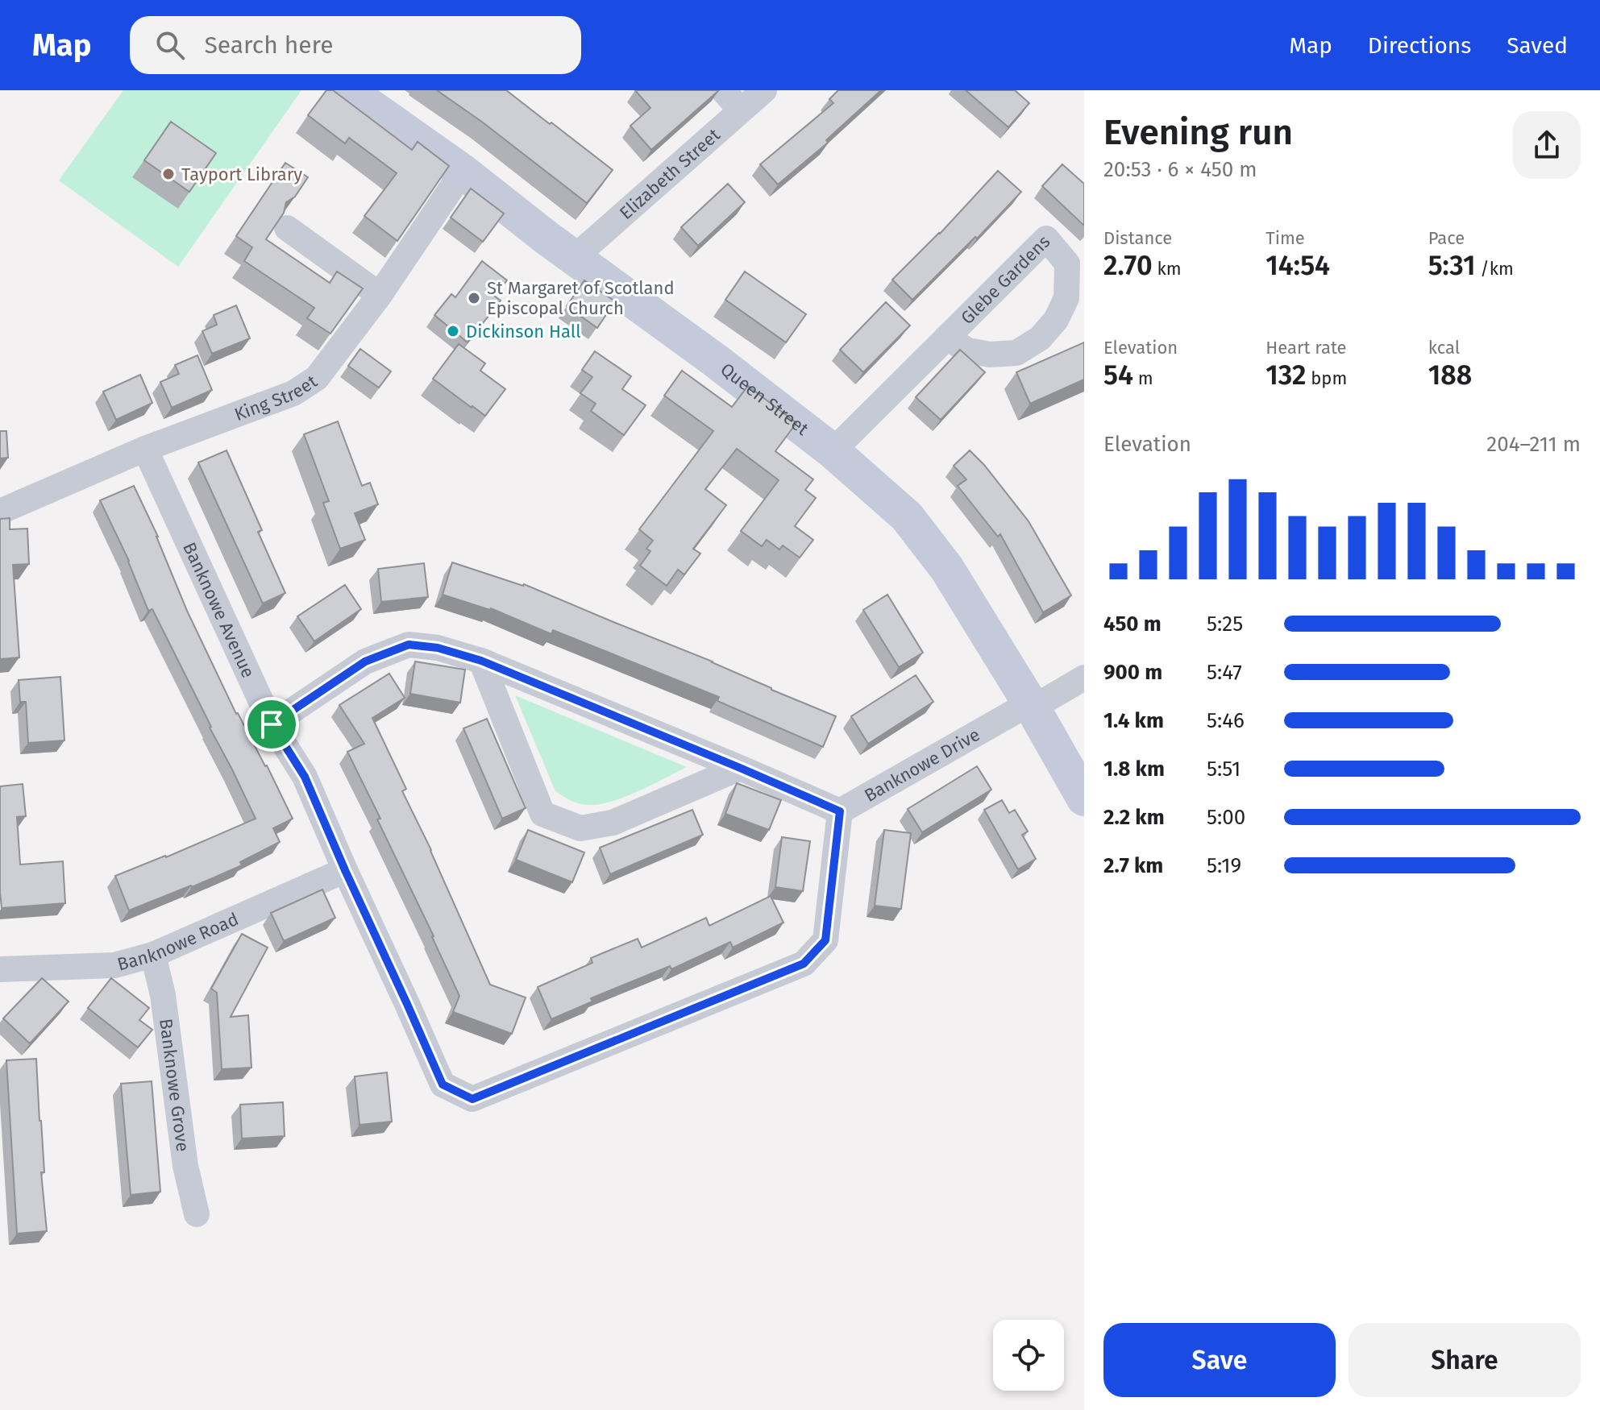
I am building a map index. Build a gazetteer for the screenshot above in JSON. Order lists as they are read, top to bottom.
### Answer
{
  "streets": {
    "main road": ["Queen Street"],
    "street": [
      "Elizabeth Street",
      "Glebe Gardens",
      "King Street",
      "Banknowe Avenue",
      "Banknowe Drive",
      "Banknowe Road",
      "Banknowe Grove"
    ]
  },
  "crossings": [
    ["Elizabeth Street", "Queen Street"],
    ["Glebe Gardens", "Queen Street"],
    ["King Street", "Queen Street"],
    ["King Street", "Banknowe Avenue"],
    ["Queen Street", "Banknowe Drive"],
    ["Banknowe Avenue", "Banknowe Drive"],
    ["Banknowe Avenue", "Banknowe Road"],
    ["Banknowe Road", "Banknowe Grove"]
  ],
  "places": ["Tayport Library", "St Margaret of Scotland Episcopal Church", "Dickinson Hall"],
  "page": {
    "header": "Map",
    "search": "Search here",
    "nav": ["Map", "Directions", "Saved"],
    "heading": ["Evening run", "20:53 · 6 × 450 m"],
    "stats": [
      ["Distance", "2.70 km"],
      ["Time", "14:54"],
      ["Pace", "5:31 /km"],
      ["Elevation", "54 m"],
      ["Heart rate", "132 bpm"],
      ["kcal", "188"]
    ],
    "chart": ["Elevation", "204–211 m"],
    "list": [
      {
        "name": "450 m",
        "note": "5:25"
      },
      {
        "name": "900 m",
        "note": "5:47"
      },
      {
        "name": "1.4 km",
        "note": "5:46"
      },
      {
        "name": "1.8 km",
        "note": "5:51"
      },
      {
        "name": "2.2 km",
        "note": "5:00"
      },
      {
        "name": "2.7 km",
        "note": "5:19"
      }
    ],
    "buttons": ["Save", "Share"]
  }
}
